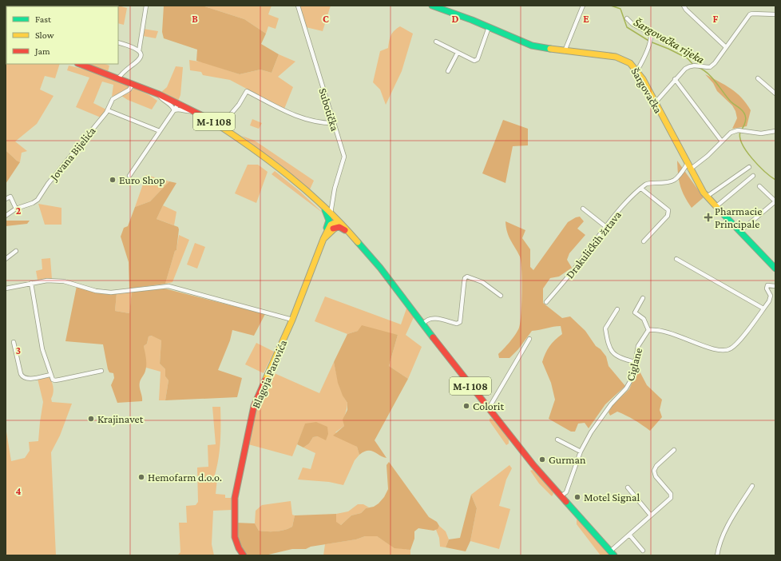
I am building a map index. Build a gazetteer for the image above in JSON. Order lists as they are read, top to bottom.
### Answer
{
  "streets": {
    "street": [
      "Šargovačka",
      "Subotička",
      "M-I 108",
      "Jovana Bijelića",
      "Drakulićkih žrtava",
      "Ciglane",
      "Blagoja Parovića"
    ]
  },
  "crossings": [
    ["Šargovačka", "Drakulićkih žrtava"],
    ["Subotička", "M-I 108"],
    ["M-I 108", "Jovana Bijelića"],
    ["M-I 108", "Ciglane"],
    ["M-I 108", "Blagoja Parovića"]
  ],
  "water": ["Šargovačka rijeka"],
  "places": {
    "other": [
      "Euro Shop",
      "Colorit",
      "Krajinavet",
      "Gurman",
      "Hemofarm d.o.o.",
      "Motel Signal"
    ],
    "health": ["Pharmacie Principale"]
  },
  "legend": ["Fast", "Slow", "Jam"],
  "grid": {
    "columns": [
      "B",
      "C",
      "D",
      "E",
      "F"
    ],
    "rows": ["2", "3", "4"]
  }
}
